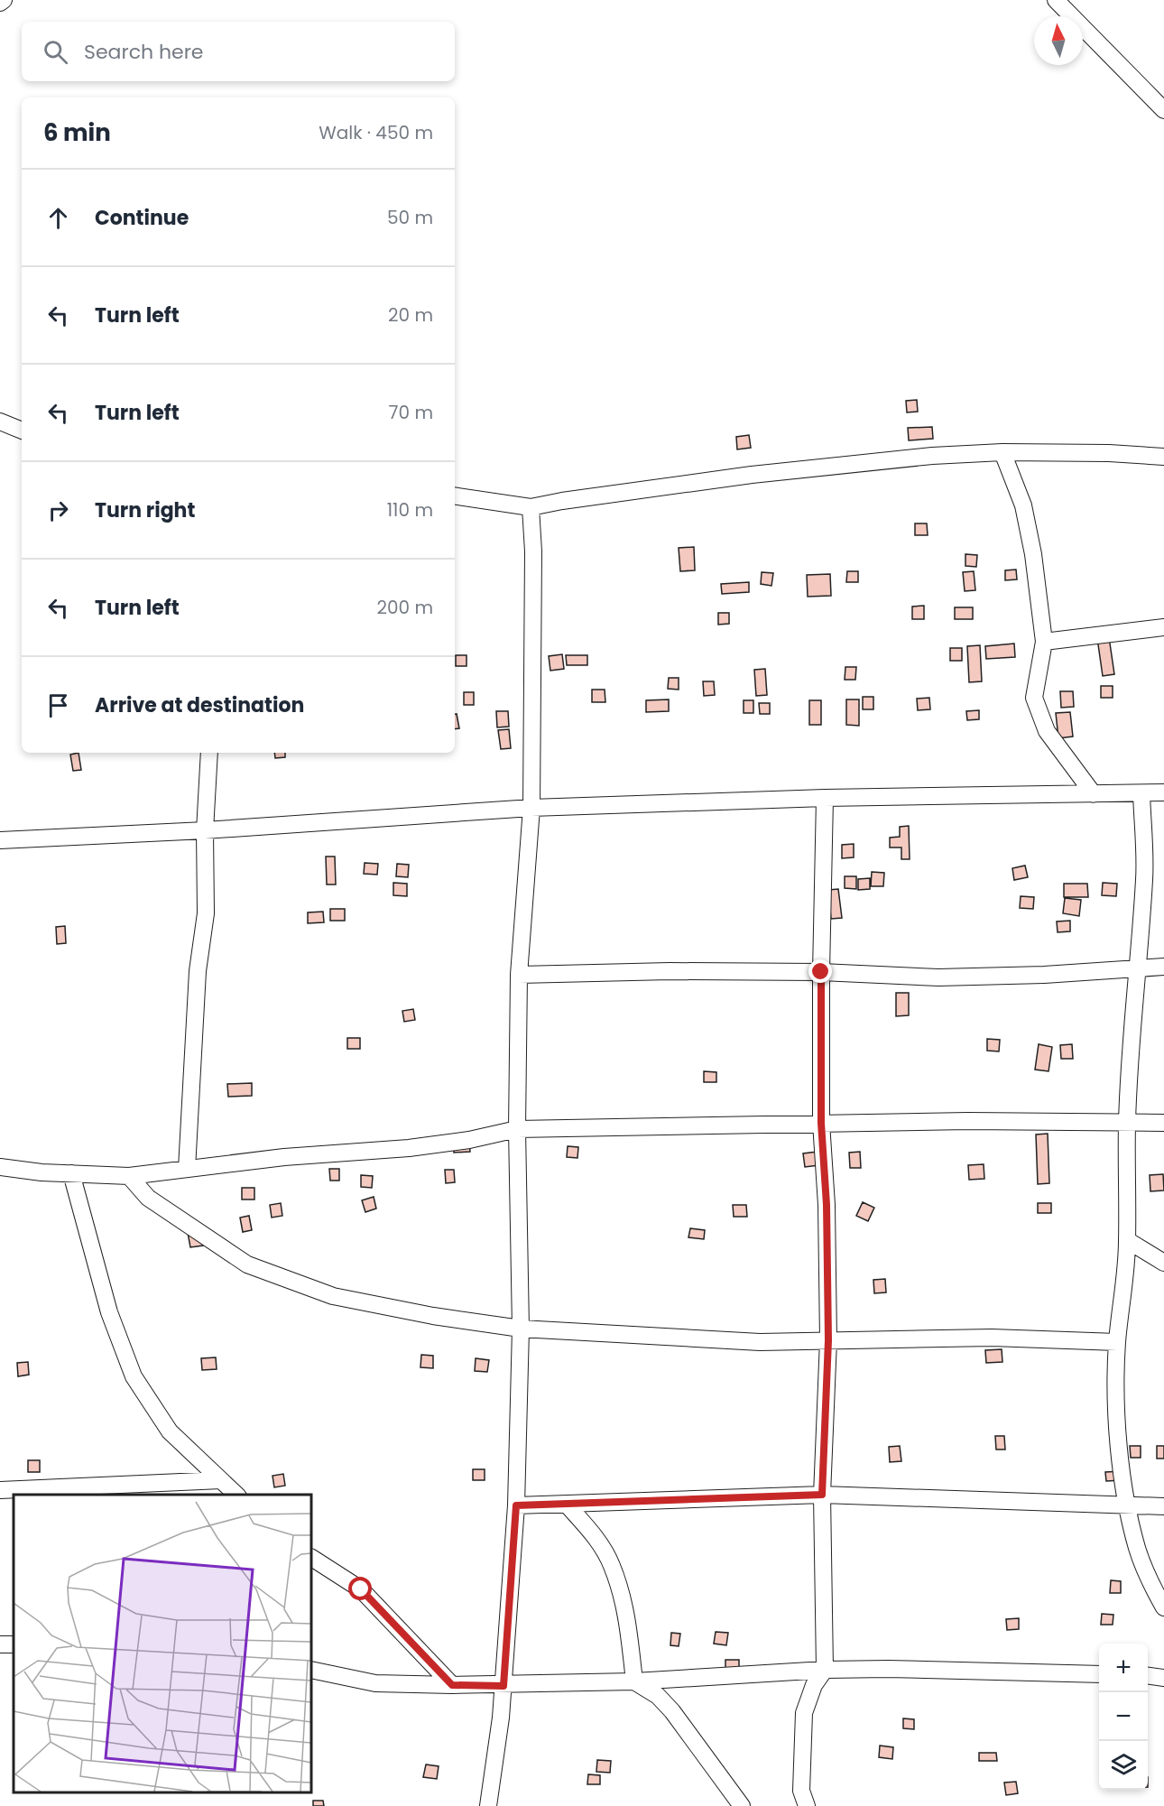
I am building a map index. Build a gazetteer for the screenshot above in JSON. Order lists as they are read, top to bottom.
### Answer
{
  "north": "top",
  "page": {
    "search": "Search here",
    "heading": ["6 min", "Walk · 450 m"],
    "list": [
      ["Continue", "50 m"],
      ["Turn left", "20 m"],
      ["Turn left", "70 m"],
      ["Turn right", "110 m"],
      ["Turn left", "200 m"],
      "Arrive at destination"
    ],
    "map_buttons": ["+", "−"]
  }
}
